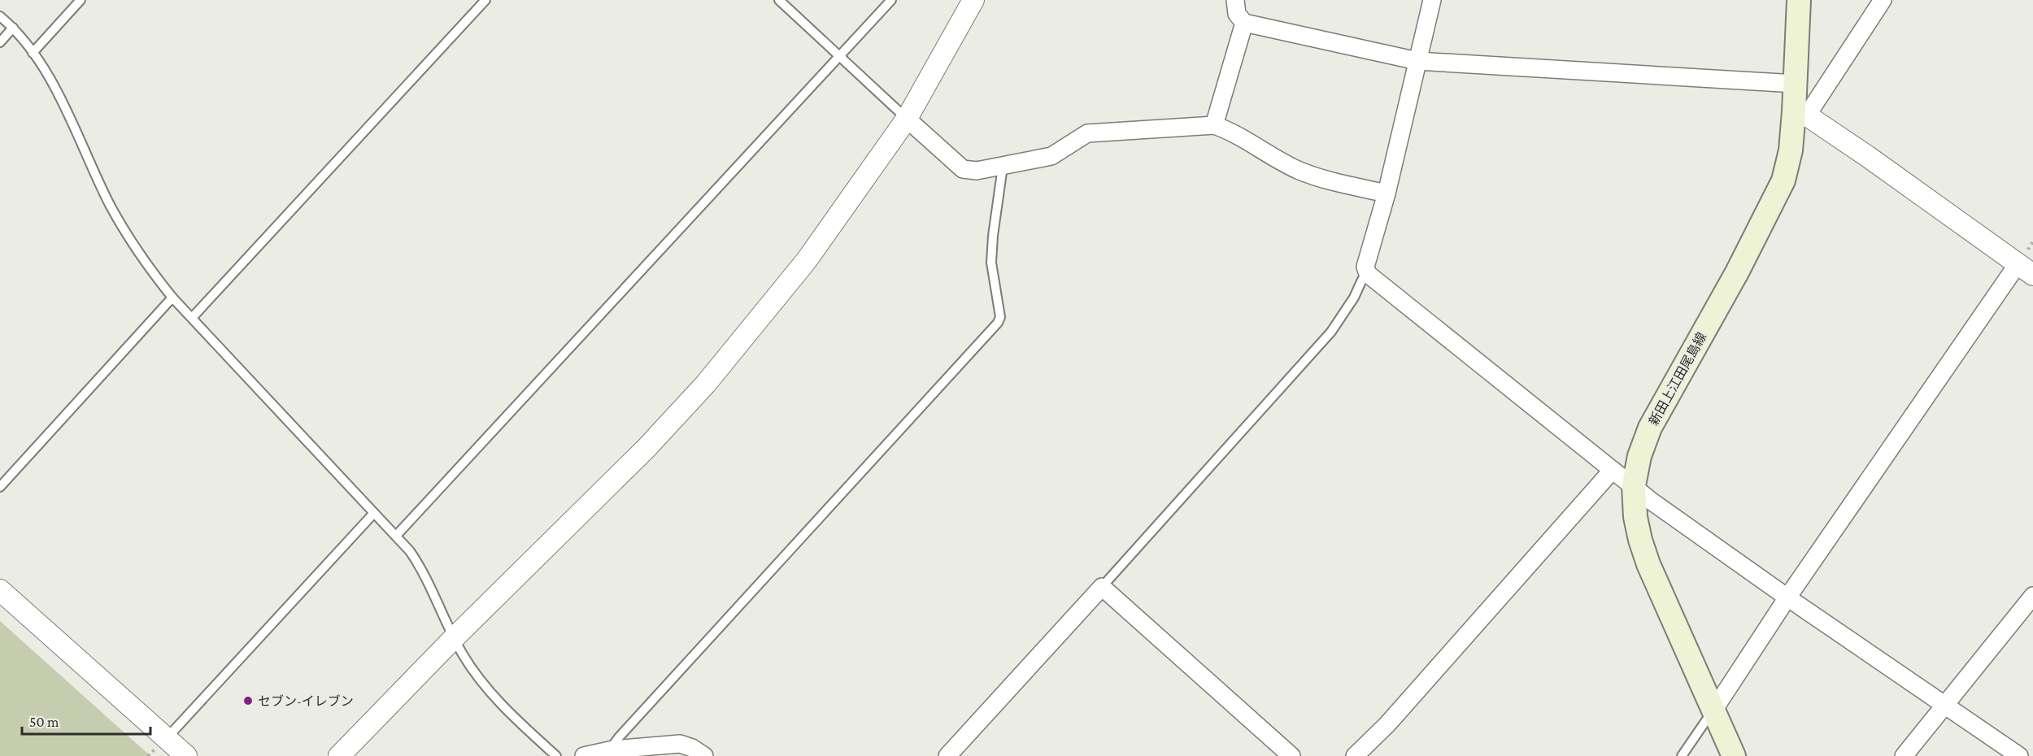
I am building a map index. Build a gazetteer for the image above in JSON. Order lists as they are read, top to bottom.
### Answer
{
  "streets": {
    "main road": ["新田上江田尾島線"]
  },
  "places": ["セブン-イレブン"],
  "scale_bar": "50 m"
}
